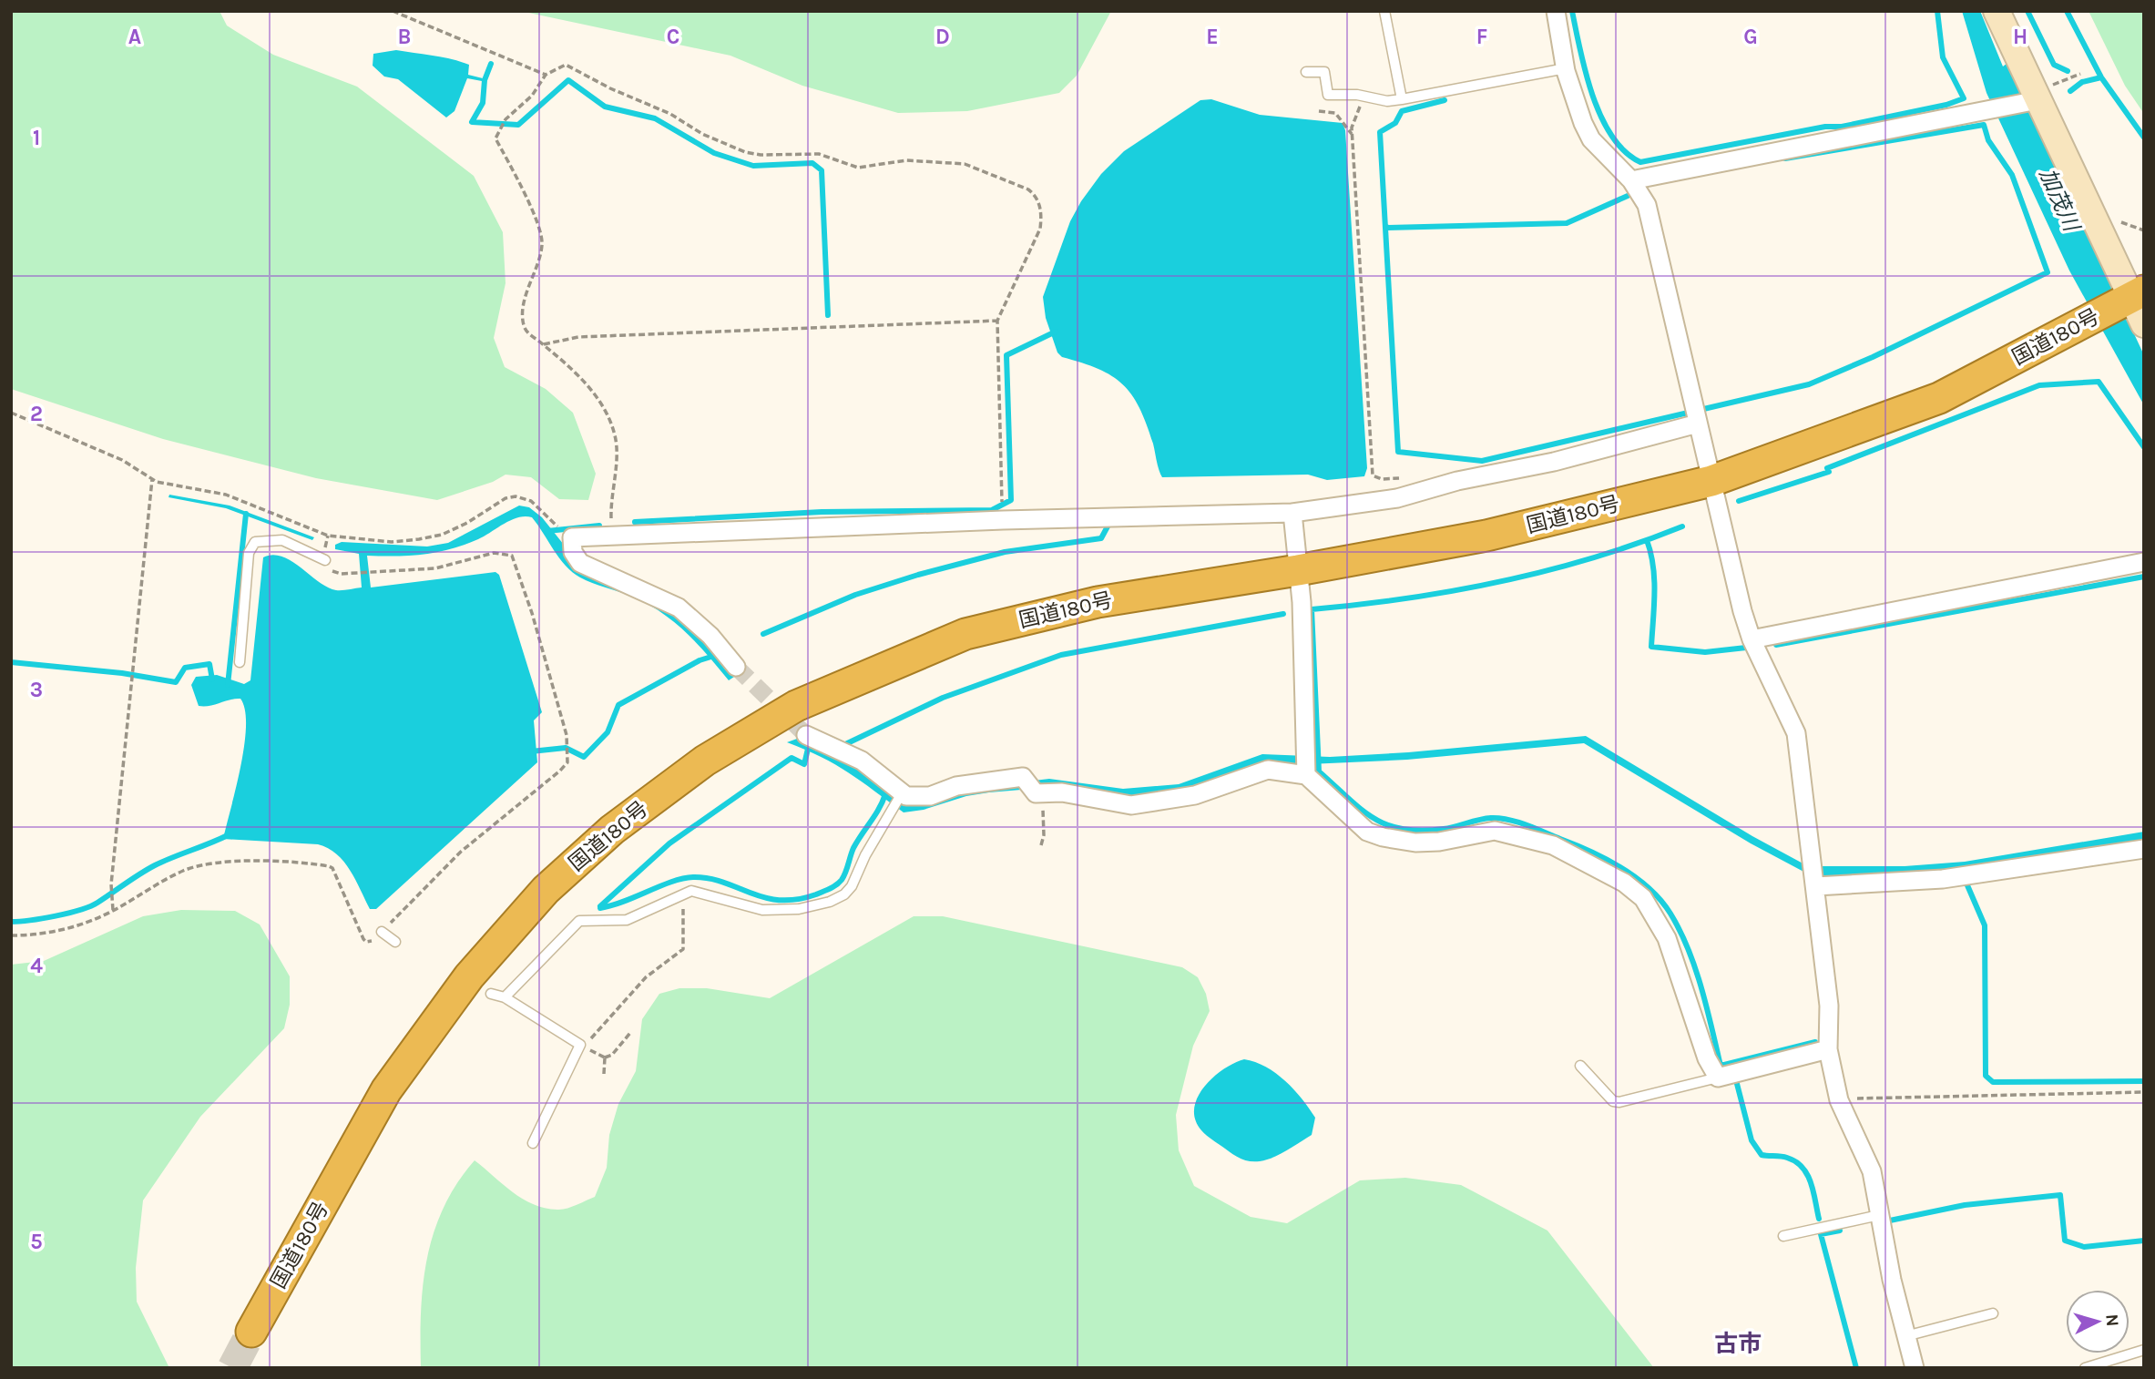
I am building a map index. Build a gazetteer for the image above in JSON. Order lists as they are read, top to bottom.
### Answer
{
  "streets": {
    "highway": ["国道180号"]
  },
  "districts": ["古市"],
  "water": ["加茂川"],
  "north": "right",
  "grid": {
    "columns": [
      "A",
      "B",
      "C",
      "D",
      "E",
      "F",
      "G",
      "H"
    ],
    "rows": [
      "1",
      "2",
      "3",
      "4",
      "5"
    ]
  }
}
